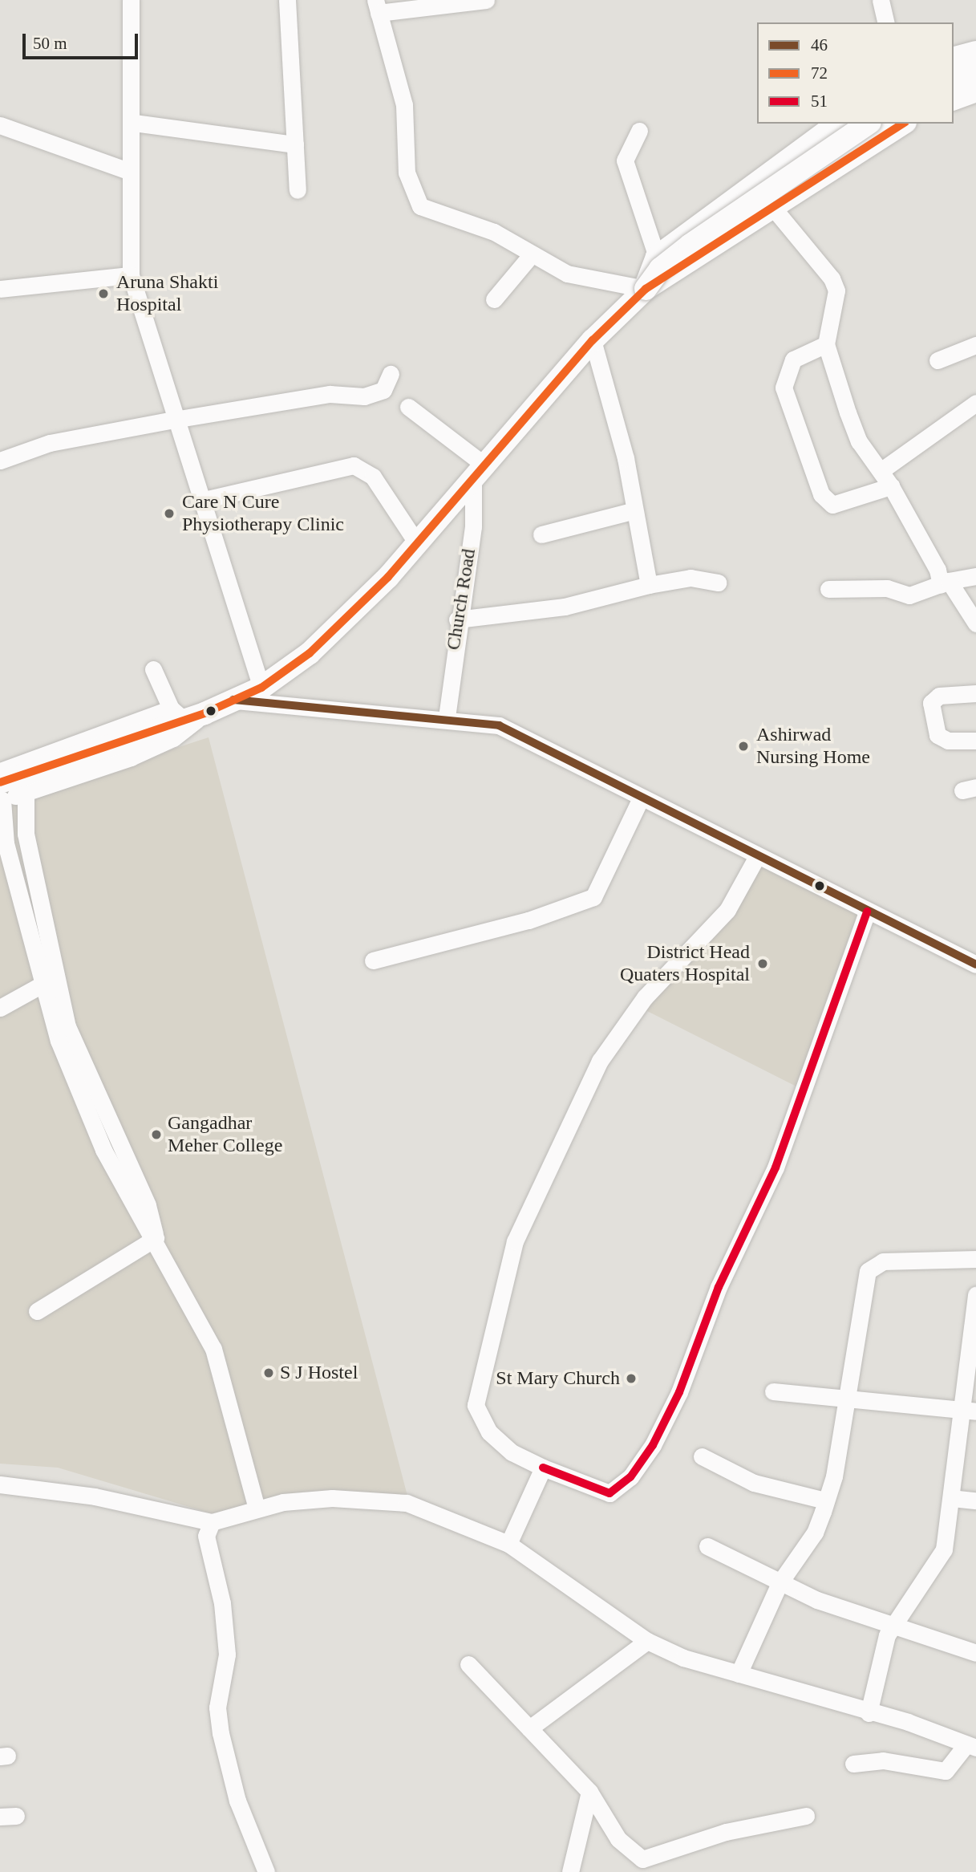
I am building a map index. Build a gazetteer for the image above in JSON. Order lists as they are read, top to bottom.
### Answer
{
  "streets": {
    "street": ["Church Road"]
  },
  "places": [
    "Aruna Shakti Hospital",
    "Care N Cure Physiotherapy Clinic",
    "Ashirwad Nursing Home",
    "District Head Quaters Hospital",
    "Gangadhar Meher College",
    "S J Hostel",
    "St Mary Church"
  ],
  "lines": ["transit line 72", "transit line 46", "transit line 51"],
  "legend": ["46", "72", "51"],
  "scale_bar": "50 m"
}
